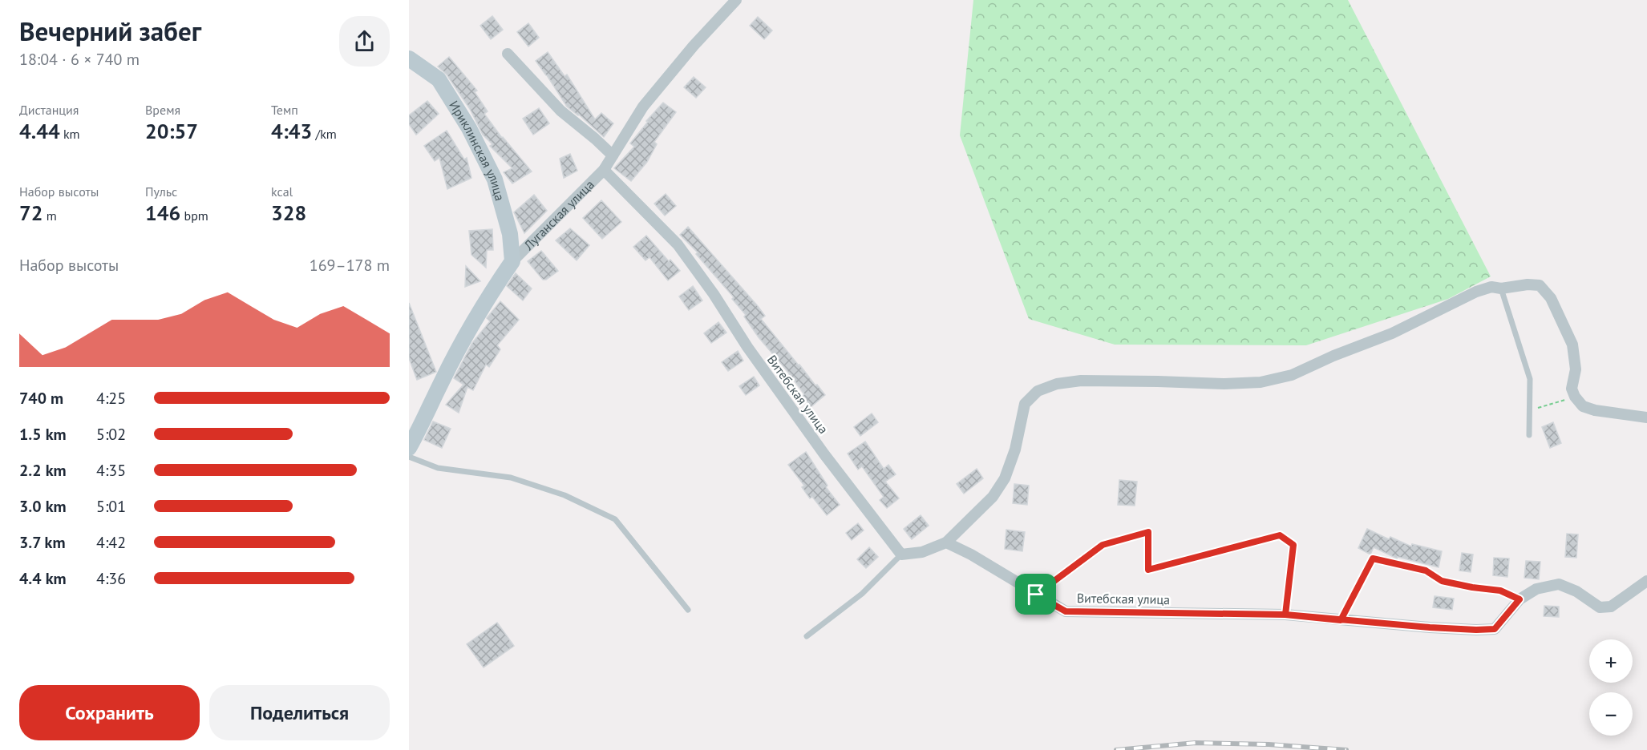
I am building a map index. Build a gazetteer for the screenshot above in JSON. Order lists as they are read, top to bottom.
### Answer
{
  "streets": {
    "street": ["Ириклинская улица", "Луганская улица", "Витебская улица"]
  },
  "crossings": [
    ["Ириклинская улица", "Луганская улица"],
    ["Луганская улица", "Витебская улица"]
  ],
  "page": {
    "heading": ["Вечерний забег", "18:04 · 6 × 740 m"],
    "stats": [
      ["Дистанция", "4.44 km"],
      ["Время", "20:57"],
      ["Темп", "4:43 /km"],
      ["Набор высоты", "72 m"],
      ["Пульс", "146 bpm"],
      ["kcal", "328"]
    ],
    "chart": ["Набор высоты", "169–178 m"],
    "list": [
      {
        "name": "740 m",
        "note": "4:25"
      },
      {
        "name": "1.5 km",
        "note": "5:02"
      },
      {
        "name": "2.2 km",
        "note": "4:35"
      },
      {
        "name": "3.0 km",
        "note": "5:01"
      },
      {
        "name": "3.7 km",
        "note": "4:42"
      },
      {
        "name": "4.4 km",
        "note": "4:36"
      }
    ],
    "map_buttons": ["+", "−"],
    "buttons": ["Сохранить", "Поделиться"]
  }
}
